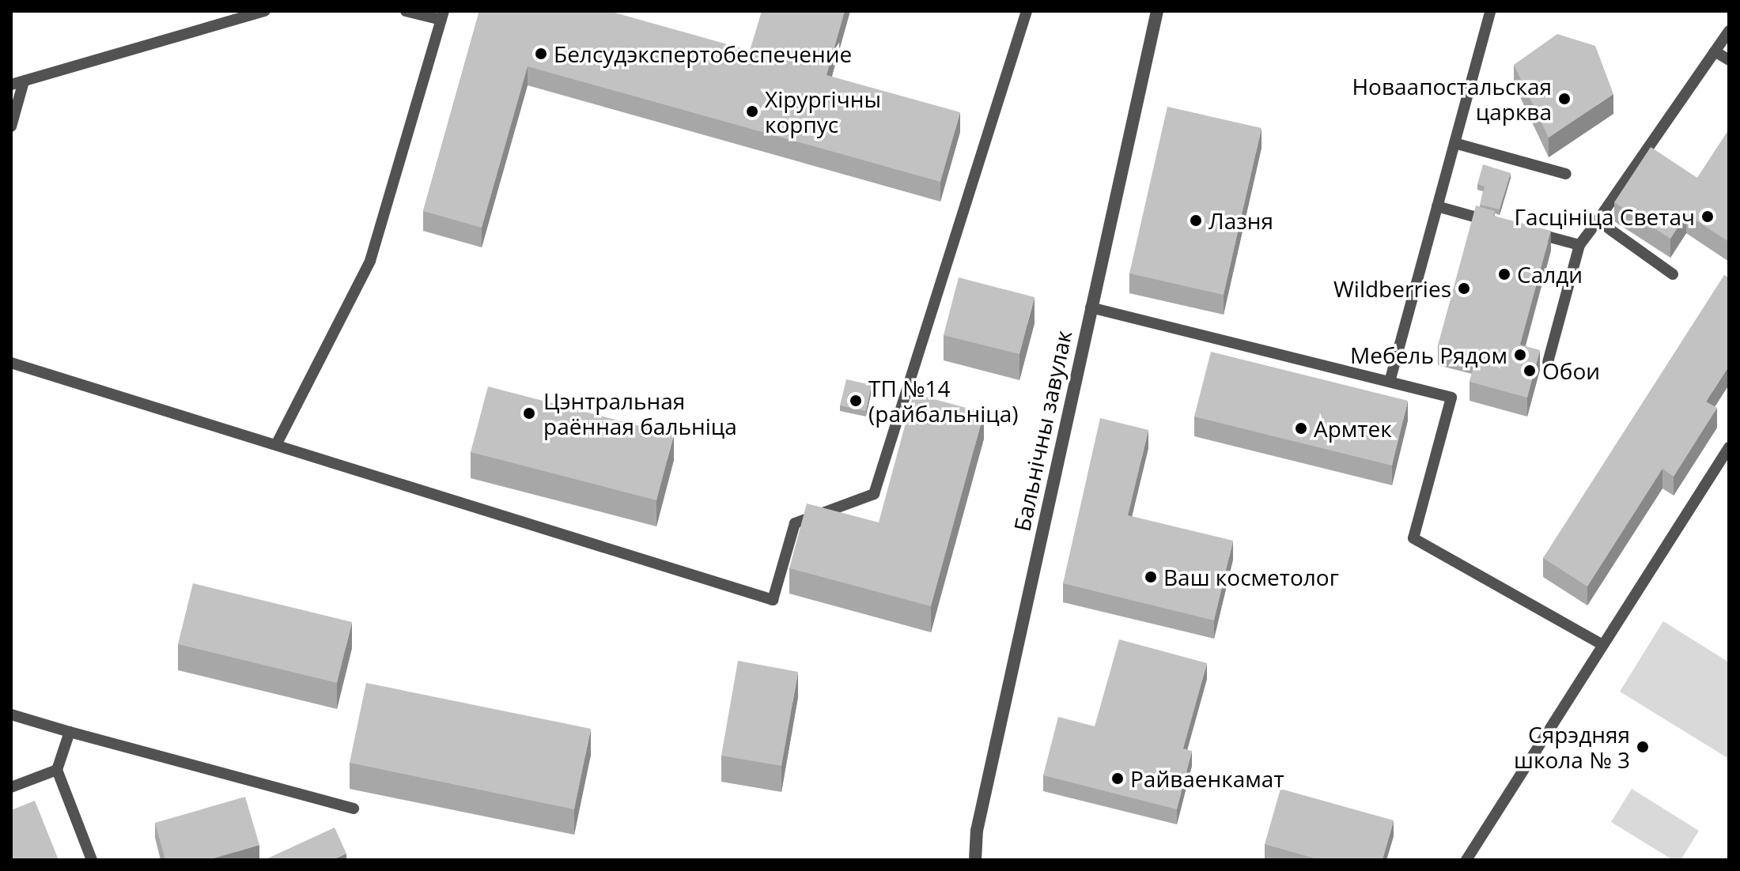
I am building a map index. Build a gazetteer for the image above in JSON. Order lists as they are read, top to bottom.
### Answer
{
  "streets": {
    "street": ["Бальнічны завулак"]
  },
  "places": [
    "Белсудэкспертобеспечение",
    "Новаапостальская царква",
    "Хірургічны корпус",
    "Гасцініца Светач",
    "Лазня",
    "Салди",
    "Wildberries",
    "Мебель Рядом",
    "Обои",
    "ТП №14 (райбальніца)",
    "Цэнтральная раённая бальніца",
    "Армтек",
    "Ваш косметолог",
    "Сярэдняя школа № 3",
    "Райваенкамат"
  ]
}
